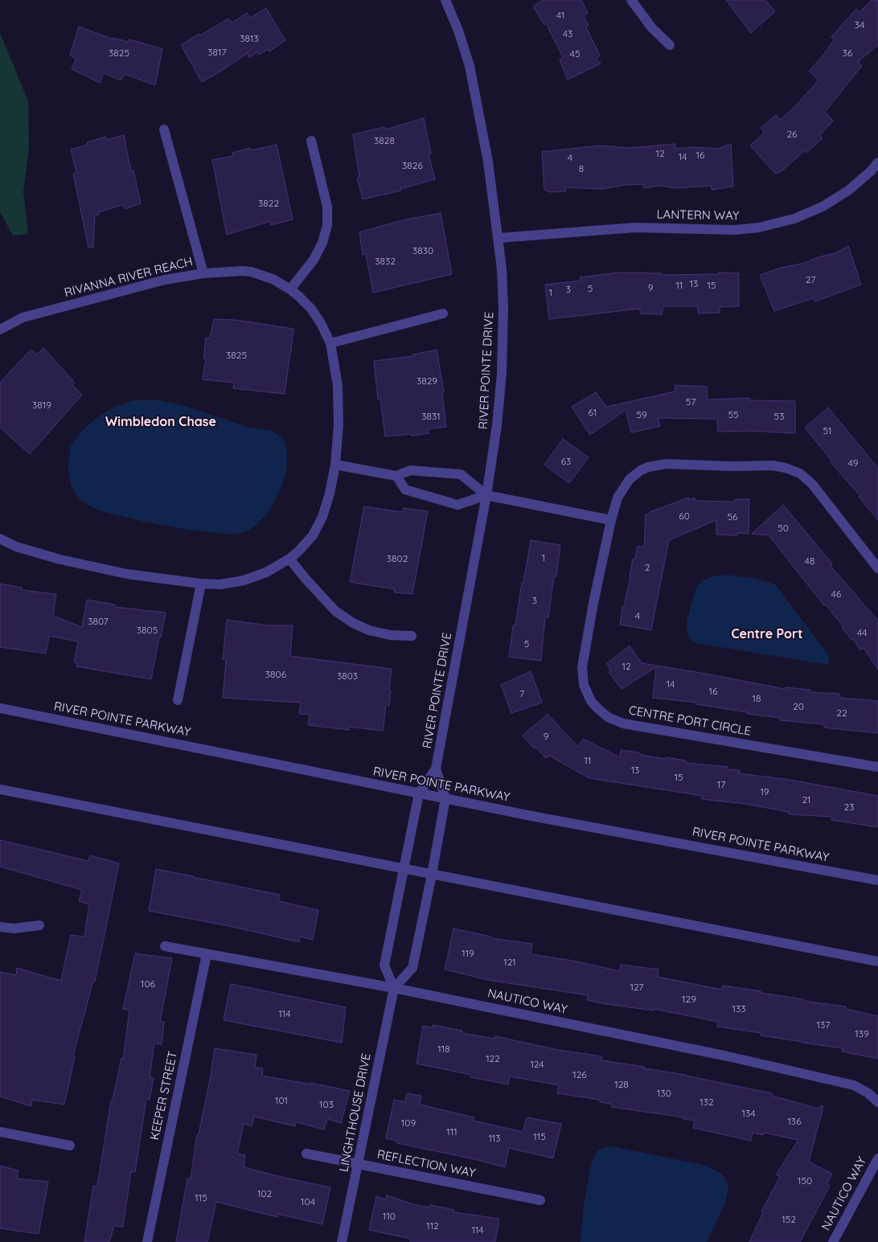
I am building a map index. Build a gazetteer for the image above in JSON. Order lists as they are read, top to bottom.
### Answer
{
  "streets": {
    "street": [
      "LANTERN WAY",
      "RIVANNA RIVER REACH",
      "RIVER POINTE DRIVE",
      "RIVER POINTE PARKWAY",
      "CENTRE PORT CIRCLE",
      "NAUTICO WAY",
      "KEEPER STREET",
      "LINGHTHOUSE DRIVE",
      "REFLECTION WAY"
    ]
  },
  "crossings": [
    ["LANTERN WAY", "RIVER POINTE DRIVE"],
    ["RIVER POINTE DRIVE", "RIVER POINTE PARKWAY"],
    ["NAUTICO WAY", "KEEPER STREET"],
    ["NAUTICO WAY", "LINGHTHOUSE DRIVE"],
    ["LINGHTHOUSE DRIVE", "REFLECTION WAY"]
  ],
  "districts": ["Wimbledon Chase", "Centre Port"],
  "house_numbers": [
    "41",
    "34",
    "43",
    "3813",
    "3817",
    "3825",
    "36",
    "45",
    "26",
    "3828",
    "12",
    "16",
    "14",
    "4",
    "3826",
    "8",
    "3822",
    "3830",
    "3832",
    "27",
    "13",
    "11",
    "15",
    "9",
    "5",
    "3",
    "1",
    "3825",
    "3829",
    "57",
    "3819",
    "61",
    "59",
    "55",
    "3831",
    "53",
    "51",
    "63",
    "49",
    "60",
    "56",
    "50",
    "1",
    "3802",
    "48",
    "2",
    "46",
    "3",
    "4",
    "3807",
    "3805",
    "44",
    "5",
    "12",
    "3806",
    "3803",
    "14",
    "16",
    "7",
    "18",
    "20",
    "22",
    "9",
    "11",
    "13",
    "15",
    "17",
    "19",
    "21",
    "23",
    "119",
    "121",
    "106",
    "127",
    "129",
    "133",
    "114",
    "137",
    "139",
    "118",
    "122",
    "124",
    "126",
    "128",
    "130",
    "101",
    "132",
    "103",
    "134",
    "136",
    "109",
    "111",
    "115",
    "113",
    "150",
    "102",
    "115",
    "104",
    "110",
    "152",
    "112",
    "114"
  ]
}
